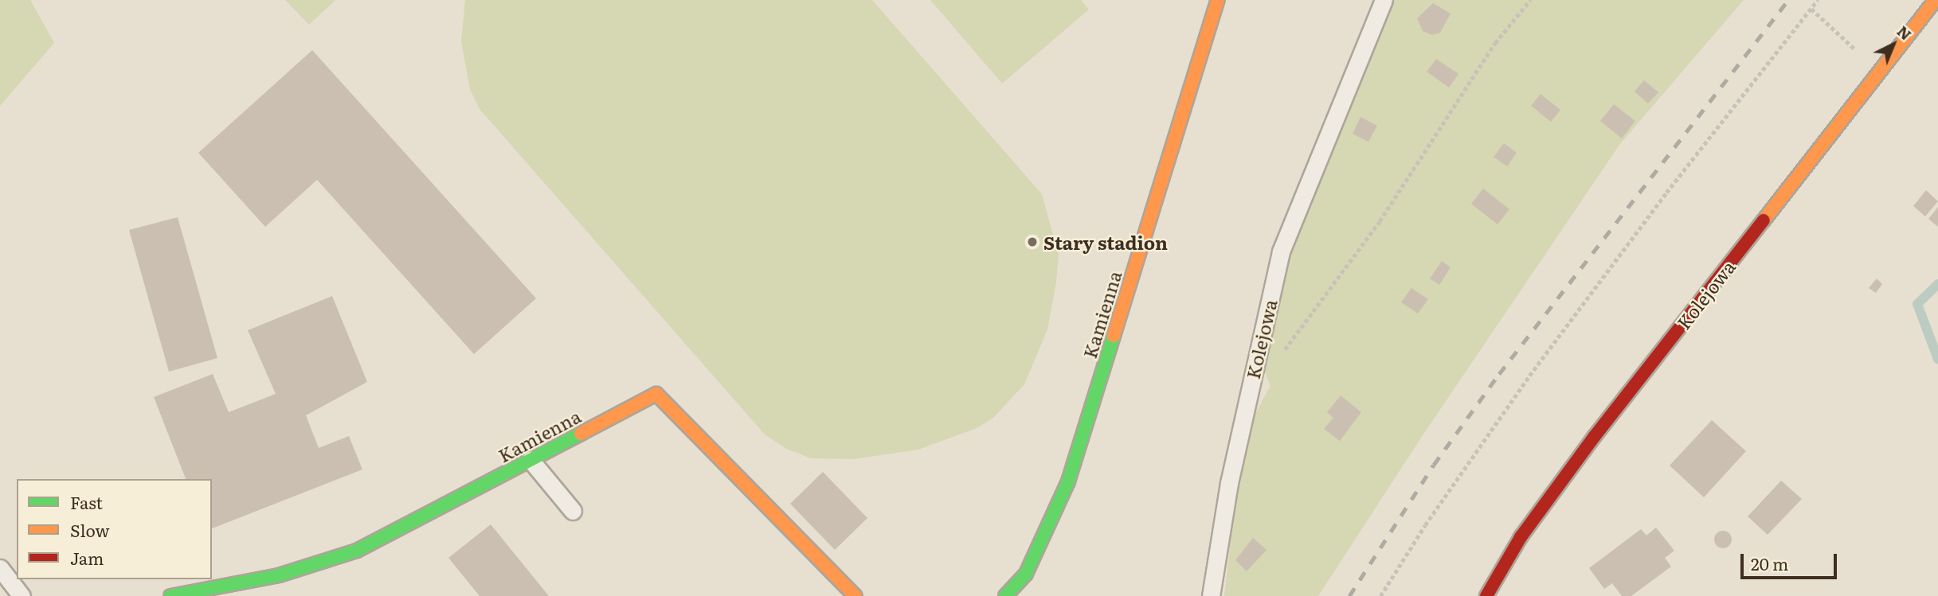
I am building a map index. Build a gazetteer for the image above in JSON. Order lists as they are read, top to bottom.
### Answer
{
  "streets": {
    "street": ["Kolejowa", "Kamienna"]
  },
  "places": ["Stary stadion"],
  "legend": ["Fast", "Slow", "Jam"],
  "scale_bar": "20 m",
  "north": "top right"
}
